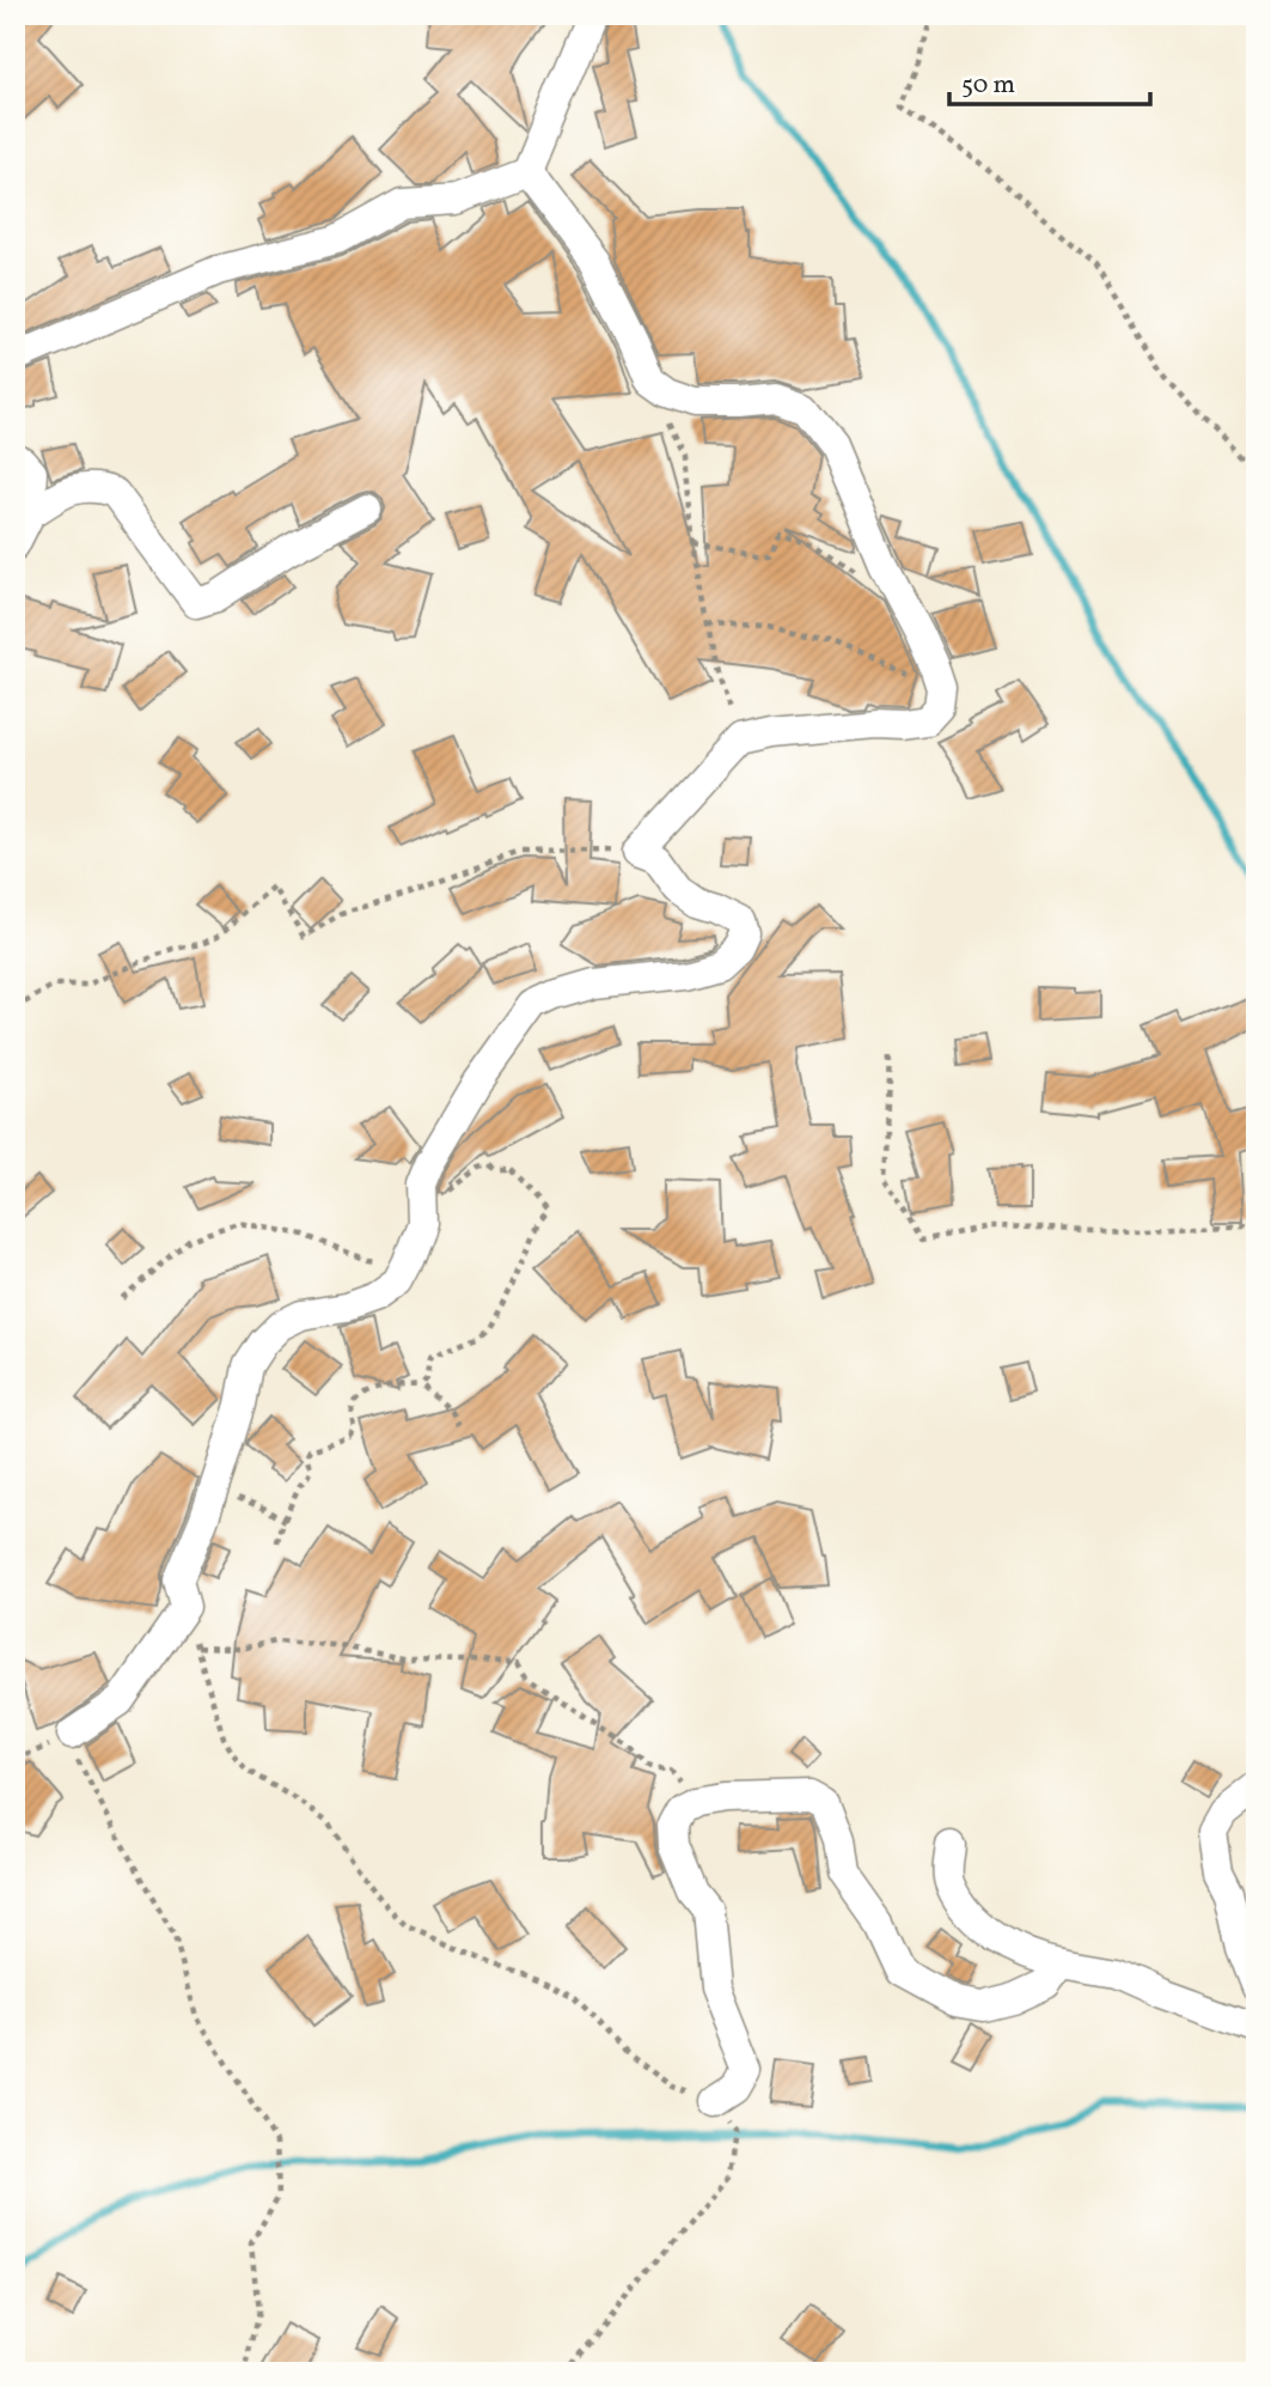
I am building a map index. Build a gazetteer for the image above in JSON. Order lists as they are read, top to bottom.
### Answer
{
  "scale_bar": "50 m"
}
